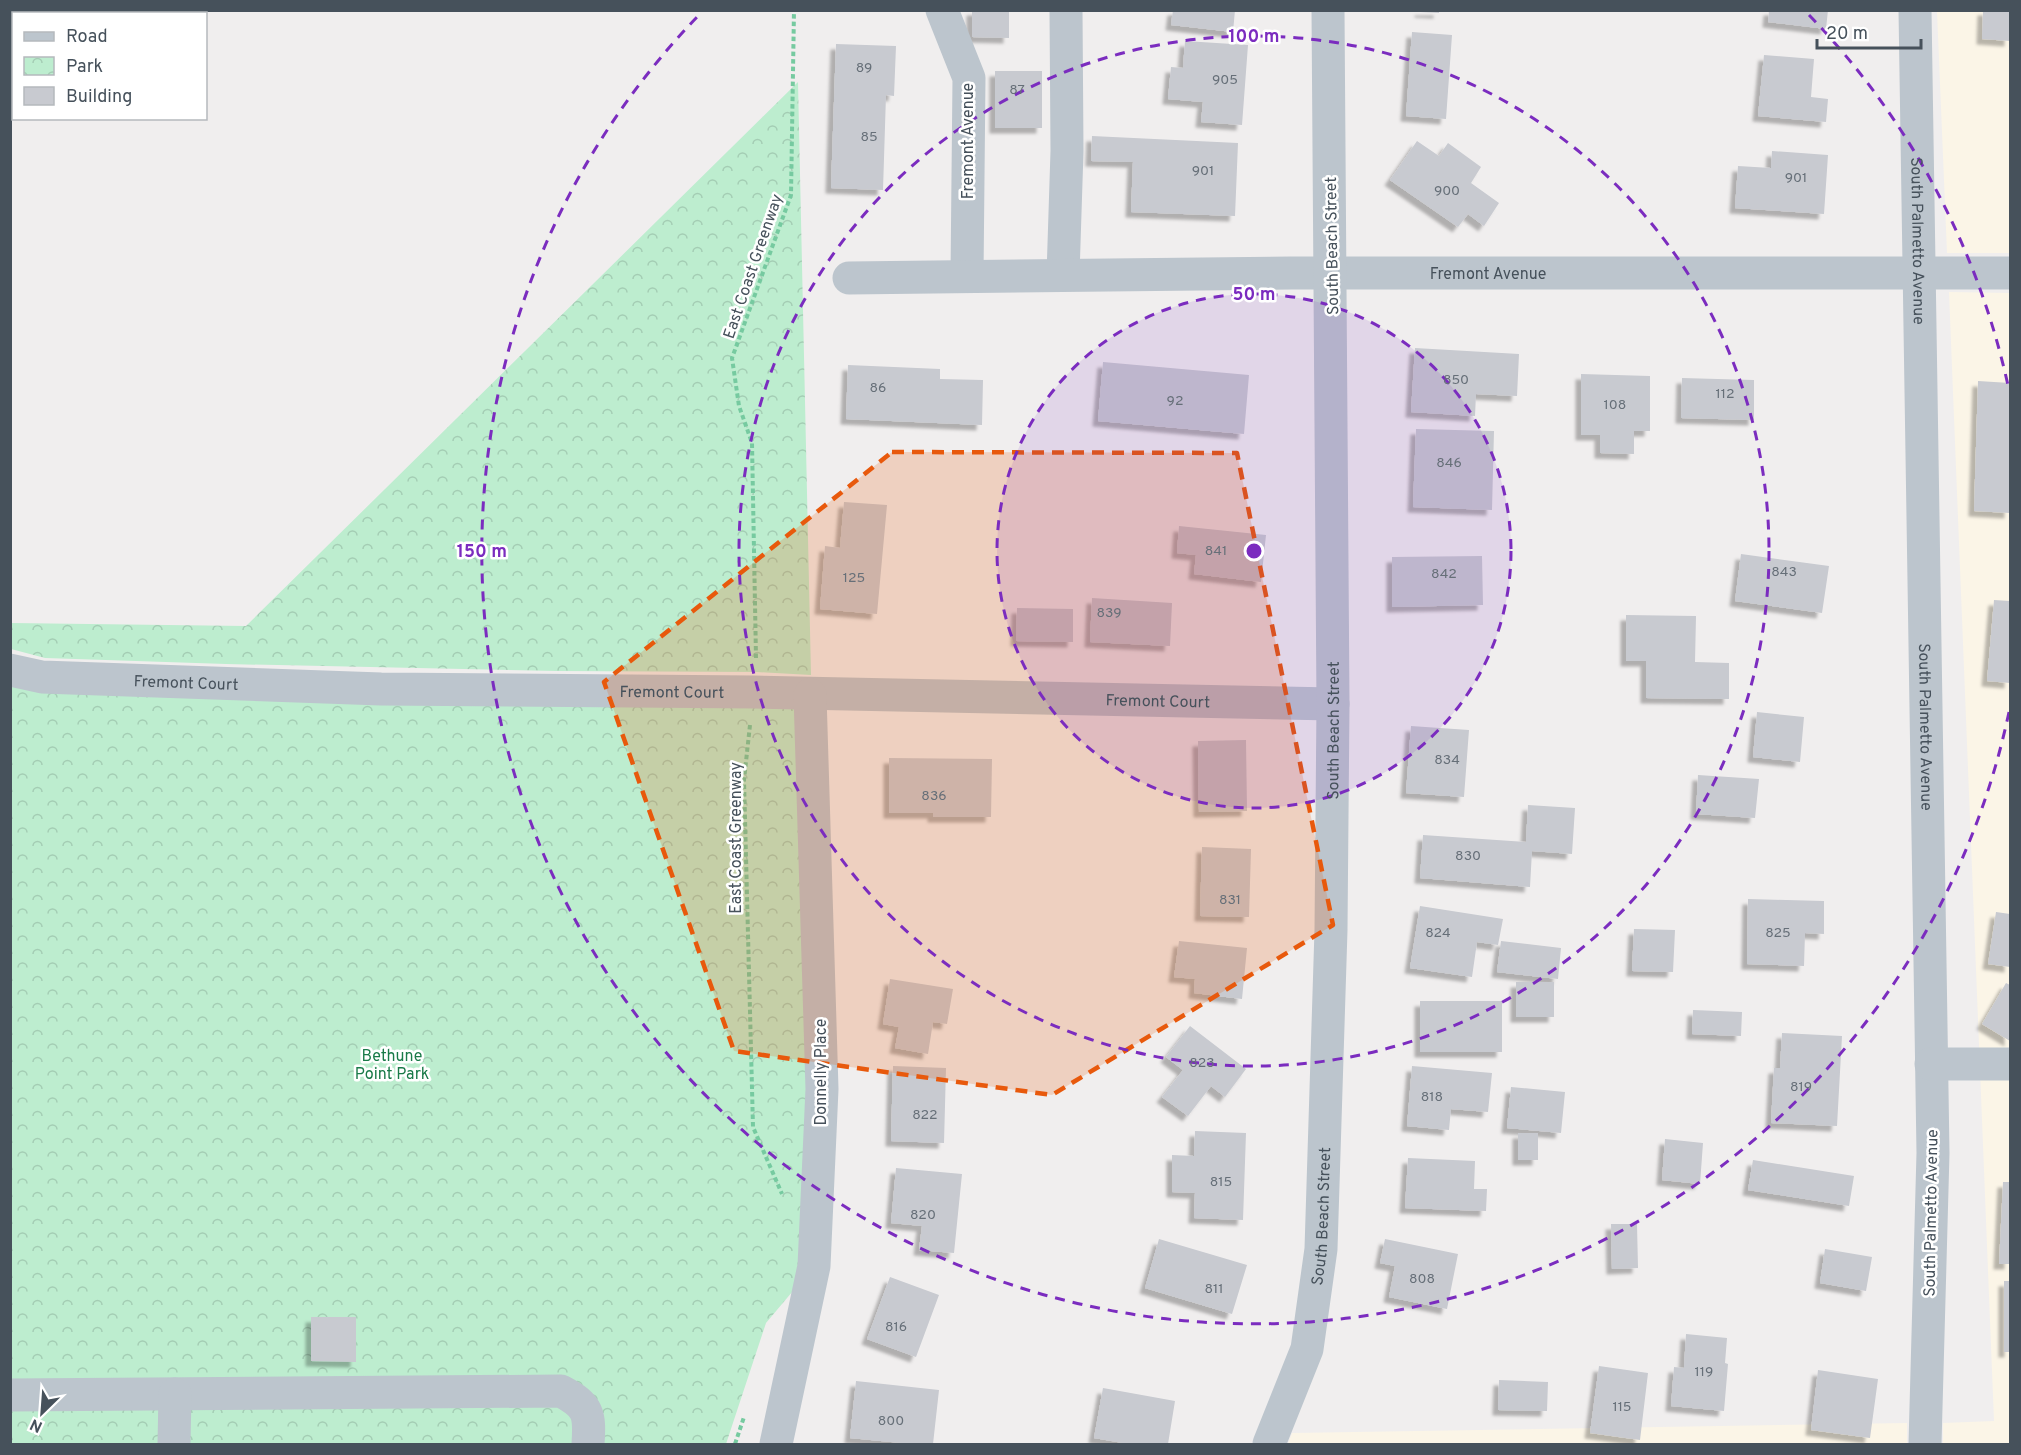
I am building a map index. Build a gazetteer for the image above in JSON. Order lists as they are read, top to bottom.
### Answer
{
  "streets": {
    "street": [
      "Fremont Avenue",
      "South Palmetto Avenue",
      "South Beach Street",
      "Fremont Court",
      "Donnelly Place"
    ],
    "path": ["East Coast Greenway"]
  },
  "crossings": [
    ["Fremont Avenue", "South Palmetto Avenue"],
    ["Fremont Avenue", "South Beach Street"],
    ["South Beach Street", "Fremont Court"],
    ["East Coast Greenway", "Fremont Court"],
    ["Fremont Court", "Donnelly Place"]
  ],
  "parks": ["Bethune Point Park"],
  "house_numbers": [
    "89",
    "905",
    "87",
    "85",
    "901",
    "901",
    "900",
    "850",
    "86",
    "112",
    "92",
    "108",
    "846",
    "841",
    "843",
    "842",
    "125",
    "839",
    "834",
    "836",
    "830",
    "831",
    "824",
    "825",
    "823",
    "819",
    "818",
    "822",
    "815",
    "820",
    "808",
    "811",
    "816",
    "119",
    "115",
    "800"
  ],
  "legend": ["Road", "Park", "Building"],
  "scale_bar": "20 m",
  "north": "bottom left",
  "rings": ["100 m", "50 m", "150 m"]
}
